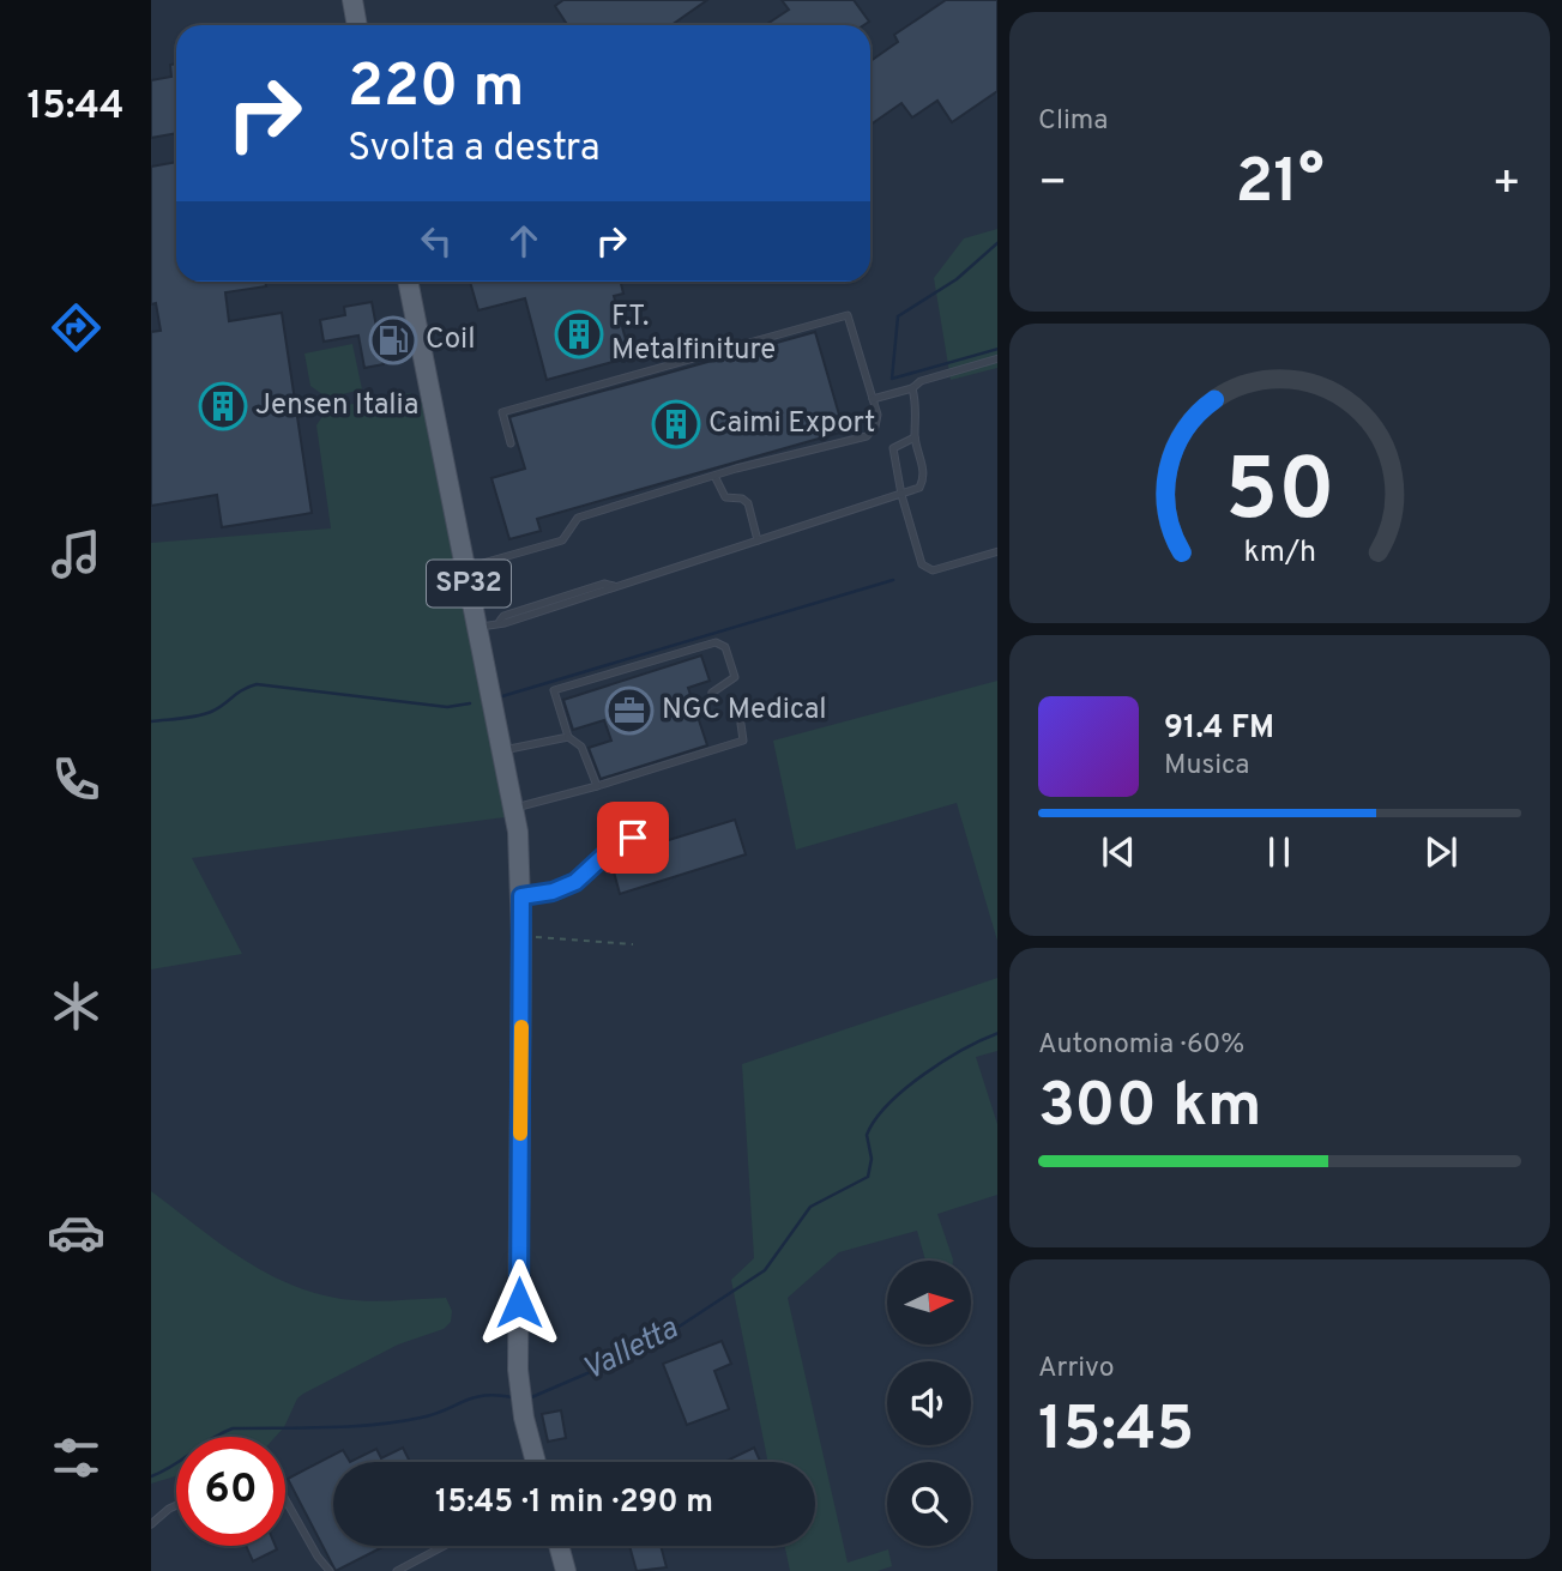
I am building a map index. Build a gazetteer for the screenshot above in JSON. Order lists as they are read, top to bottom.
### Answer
{
  "streets": {
    "main road": ["SP32"]
  },
  "water": ["Valletta"],
  "places": {
    "building": ["F.T. Metalfiniture", "Jensen Italia", "Caimi Export"],
    "fuel station": ["Coil"],
    "office": ["NGC Medical"]
  },
  "north": "right",
  "page": {
    "tabs": "15:44",
    "tile": [
      "Clima",
      ["Autonomia · 60%", "300 km"],
      ["Arrivo", "15:45"]
    ],
    "turn": ["220 m", "Svolta a destra"],
    "heat": ["−", "21°", "+"],
    "song": ["91.4 FM", "Musica"],
    "limit": "60",
    "trip": "15:45 · 1 min · 290 m",
    "gauge": ["50", "km/h"]
  }
}
